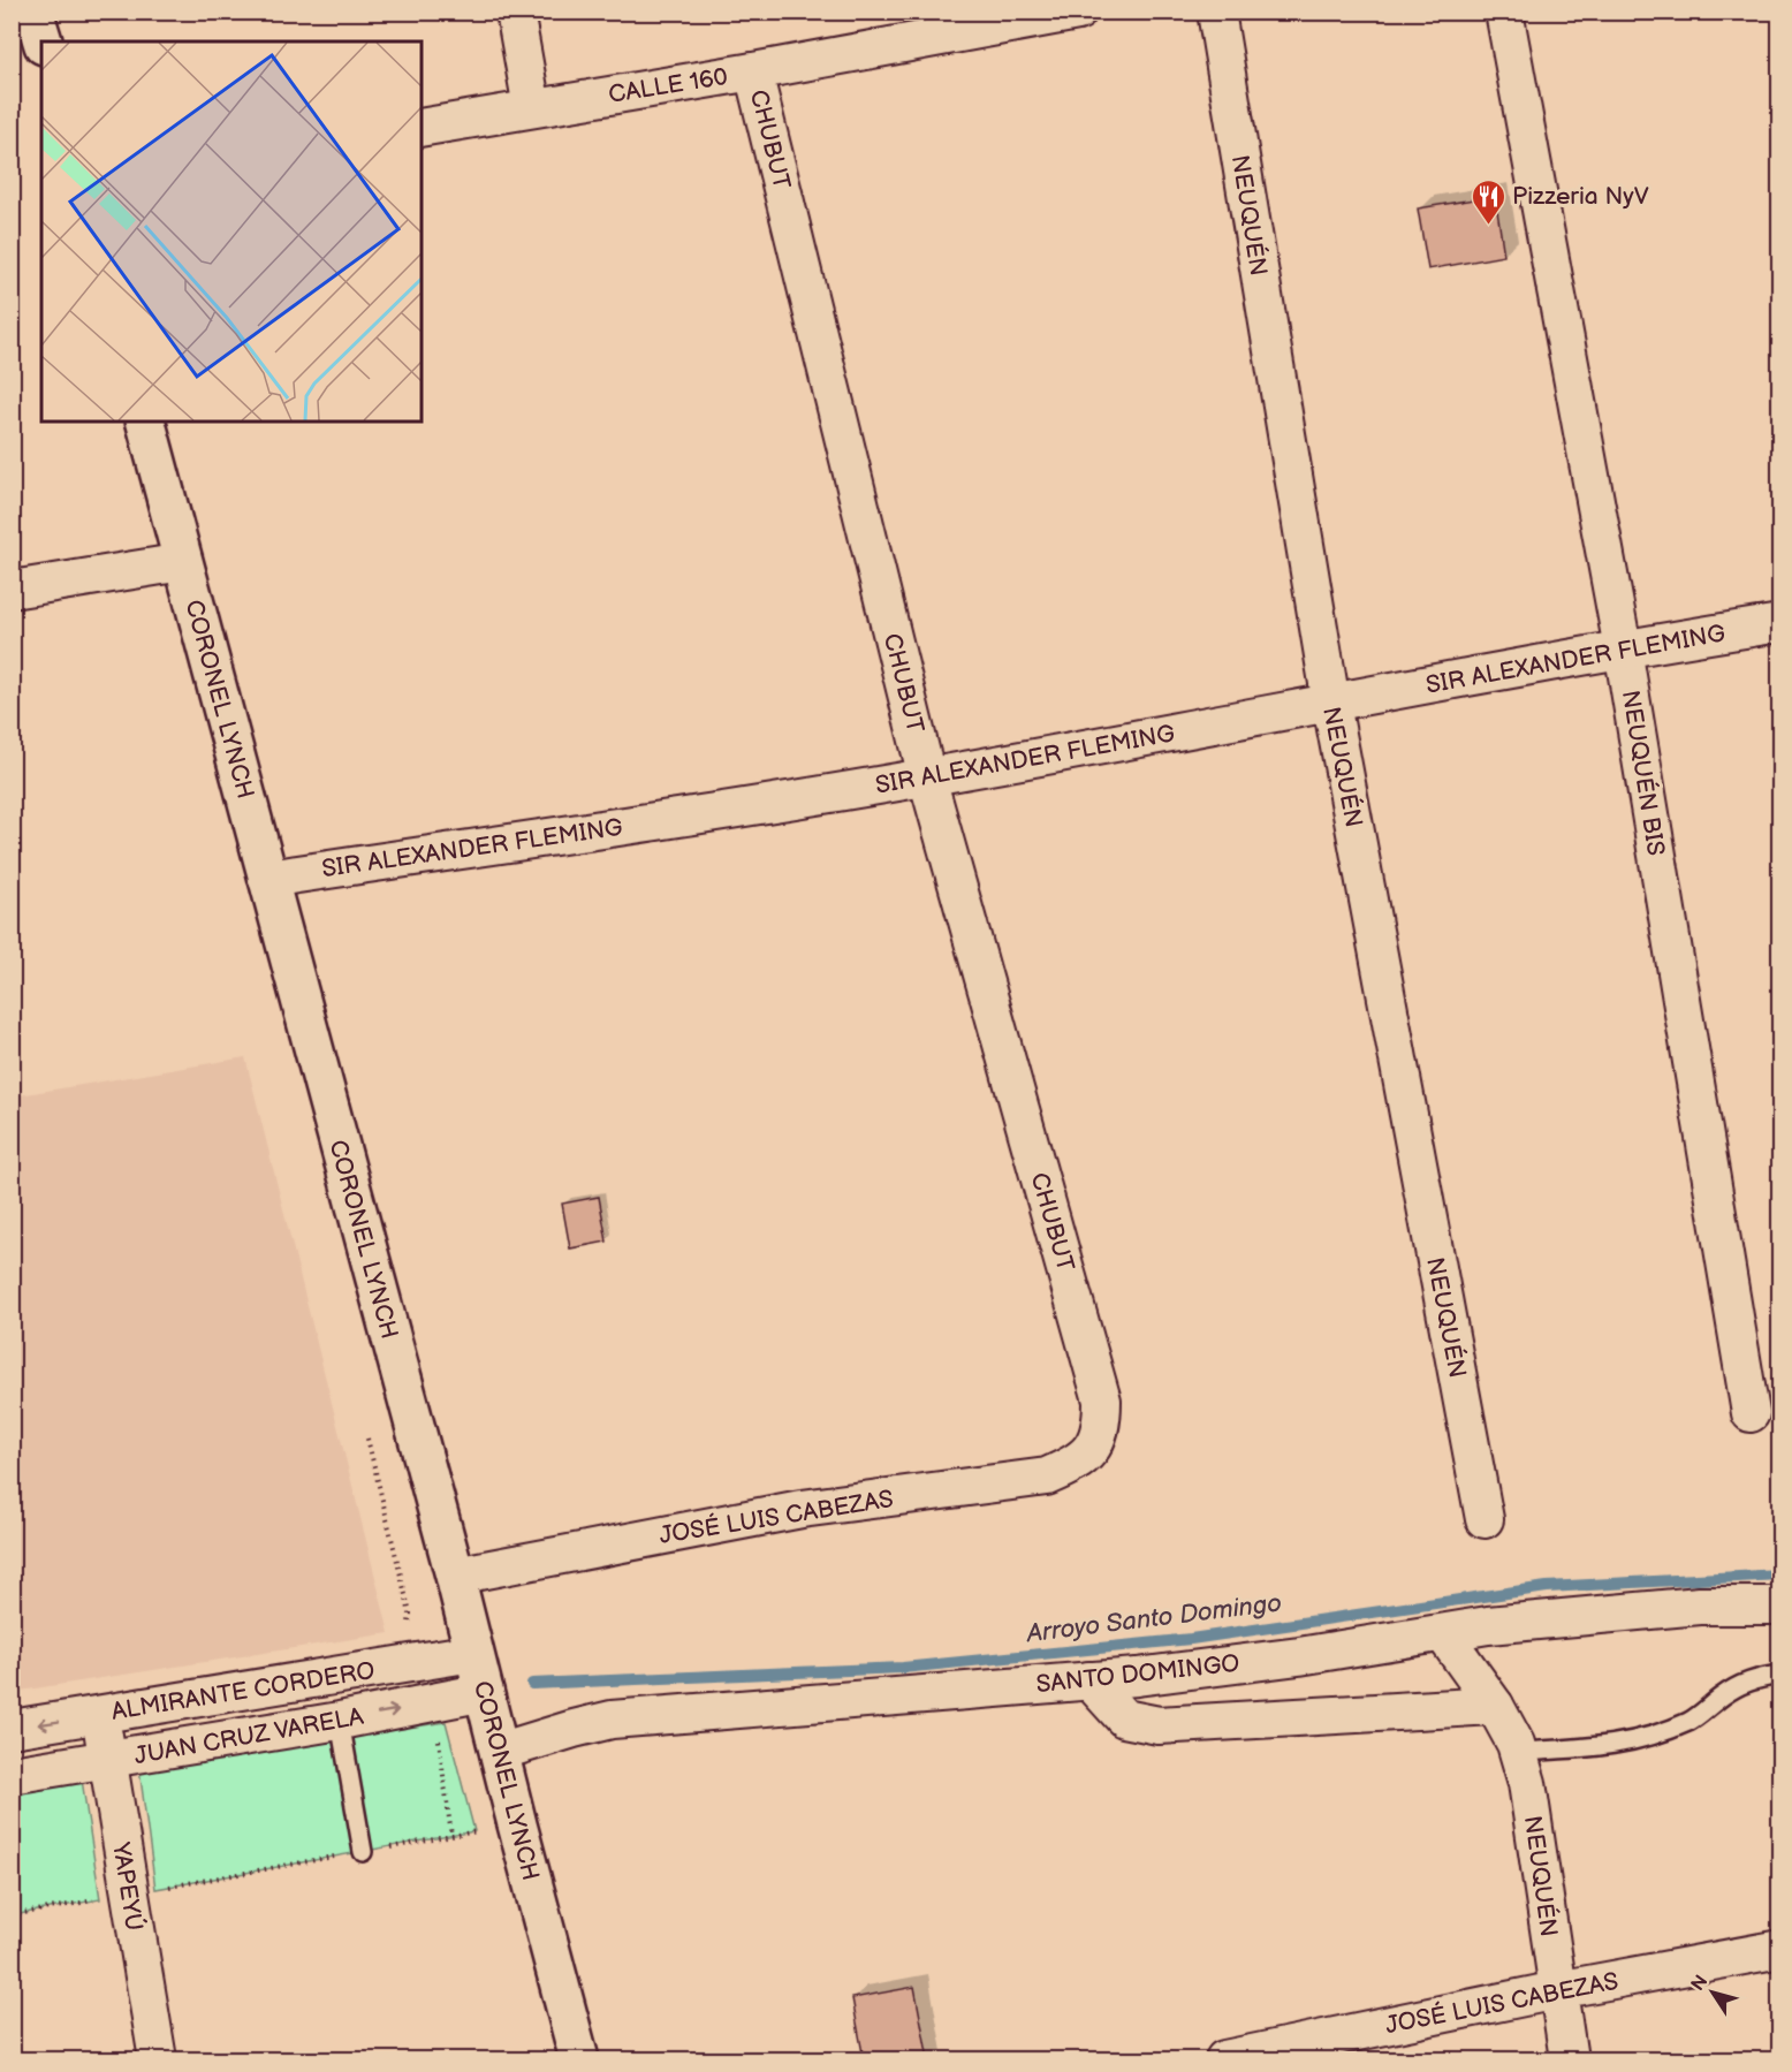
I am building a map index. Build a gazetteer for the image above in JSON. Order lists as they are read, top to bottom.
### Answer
{
  "streets": {
    "street": [
      "CALLE 160",
      "CHUBUT",
      "NEUQUÉN",
      "SIR ALEXANDER FLEMING",
      "CORONEL LYNCH",
      "NEUQUÉN BIS",
      "JOSÉ LUIS CABEZAS",
      "SANTO DOMINGO",
      "ALMIRANTE CORDERO",
      "JUAN CRUZ VARELA",
      "YAPEYÚ"
    ]
  },
  "crossings": [
    ["CALLE 160", "CHUBUT"],
    ["CHUBUT", "SIR ALEXANDER FLEMING"],
    ["CHUBUT", "JOSÉ LUIS CABEZAS"],
    ["NEUQUÉN", "SIR ALEXANDER FLEMING"],
    ["NEUQUÉN", "JOSÉ LUIS CABEZAS"],
    ["NEUQUÉN", "SANTO DOMINGO"],
    ["SIR ALEXANDER FLEMING", "CORONEL LYNCH"],
    ["SIR ALEXANDER FLEMING", "NEUQUÉN BIS"],
    ["CORONEL LYNCH", "JOSÉ LUIS CABEZAS"],
    ["CORONEL LYNCH", "SANTO DOMINGO"],
    ["CORONEL LYNCH", "ALMIRANTE CORDERO"],
    ["CORONEL LYNCH", "JUAN CRUZ VARELA"],
    ["ALMIRANTE CORDERO", "YAPEYÚ"],
    ["JUAN CRUZ VARELA", "YAPEYÚ"]
  ],
  "water": ["Arroyo Santo Domingo"],
  "places": {
    "restaurant": ["Pizzeria NyV"]
  },
  "north": "top left"
}
